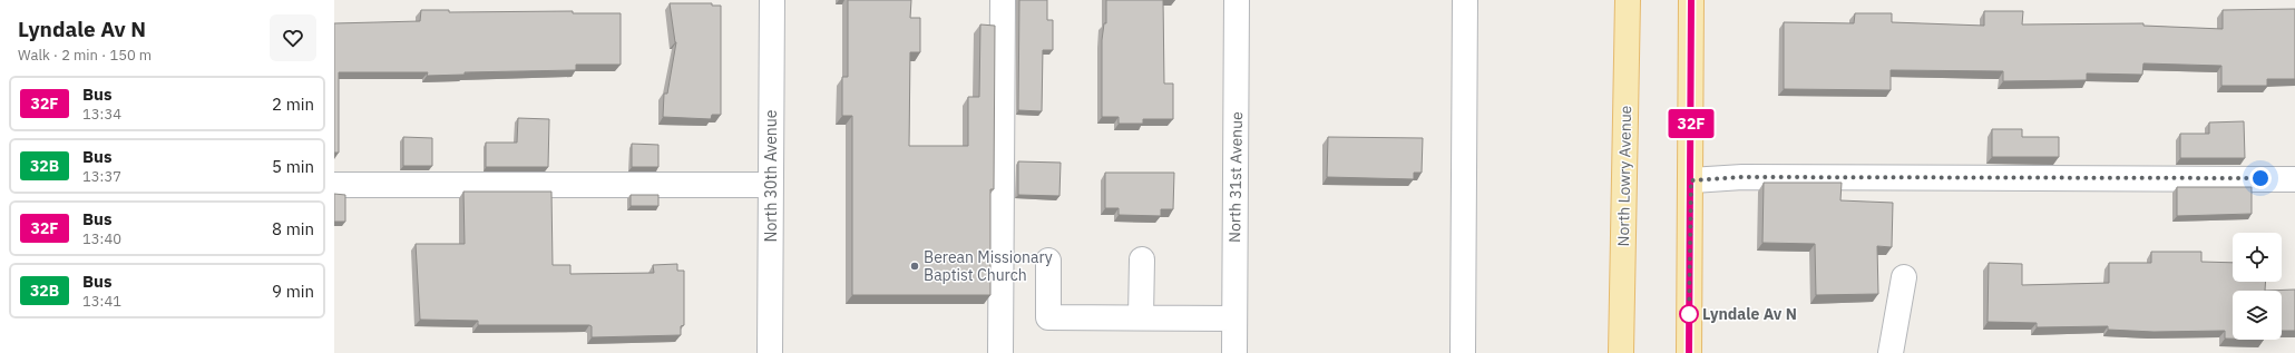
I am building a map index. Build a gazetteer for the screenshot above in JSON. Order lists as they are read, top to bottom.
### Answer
{
  "streets": {
    "main road": ["North Lowry Avenue"],
    "street": ["North 30th Avenue", "North 31st Avenue"]
  },
  "places": ["Berean Missionary Baptist Church", "Lyndale Av N"],
  "lines": ["bus line 32F"],
  "page": {
    "heading": ["Lyndale Av N", "Walk · 2 min · 150 m"],
    "on_map": "32F",
    "list": [
      {
        "mark": "32F",
        "name": "Bus",
        "note": "13:34",
        "value": "2 min"
      },
      {
        "mark": "32B",
        "name": "Bus",
        "note": "13:37",
        "value": "5 min"
      },
      {
        "mark": "32F",
        "name": "Bus",
        "note": "13:40",
        "value": "8 min"
      },
      {
        "mark": "32B",
        "name": "Bus",
        "note": "13:41",
        "value": "9 min"
      }
    ]
  }
}
